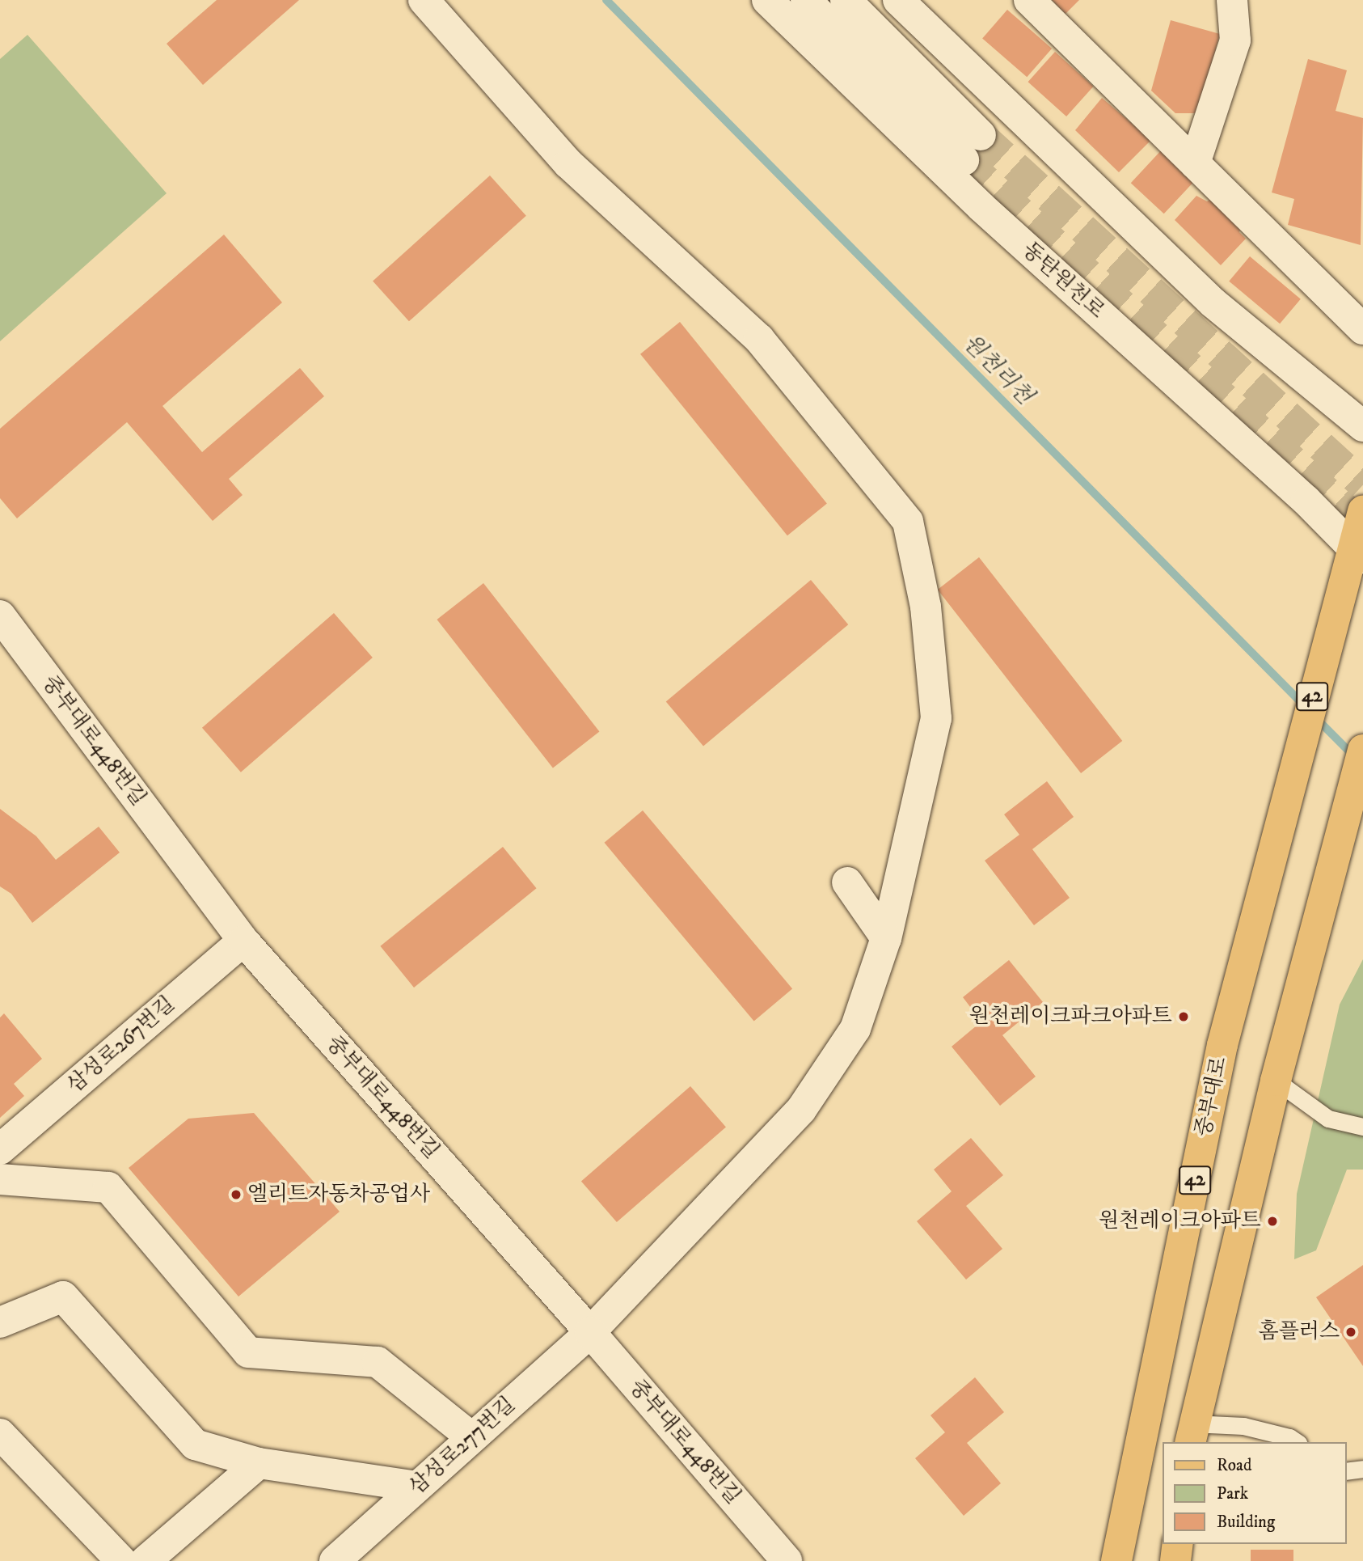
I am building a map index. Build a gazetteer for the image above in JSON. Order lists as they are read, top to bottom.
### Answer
{
  "streets": {
    "main road": ["42", "중부대로"],
    "street": [
      "동탄원천로",
      "중부대로448번길",
      "삼성로267번길",
      "삼성로277번길"
    ]
  },
  "crossings": [
    ["동탄원천로", "42"],
    ["동탄원천로", "중부대로"],
    ["42", "중부대로"],
    ["중부대로448번길", "삼성로267번길"],
    ["중부대로448번길", "삼성로277번길"]
  ],
  "water": ["원천리천"],
  "places": [
    "원천레이크파크아파트",
    "엘리트자동차공업사",
    "원천레이크아파트",
    "홈플러스"
  ],
  "legend": ["Road", "Park", "Building"]
}
